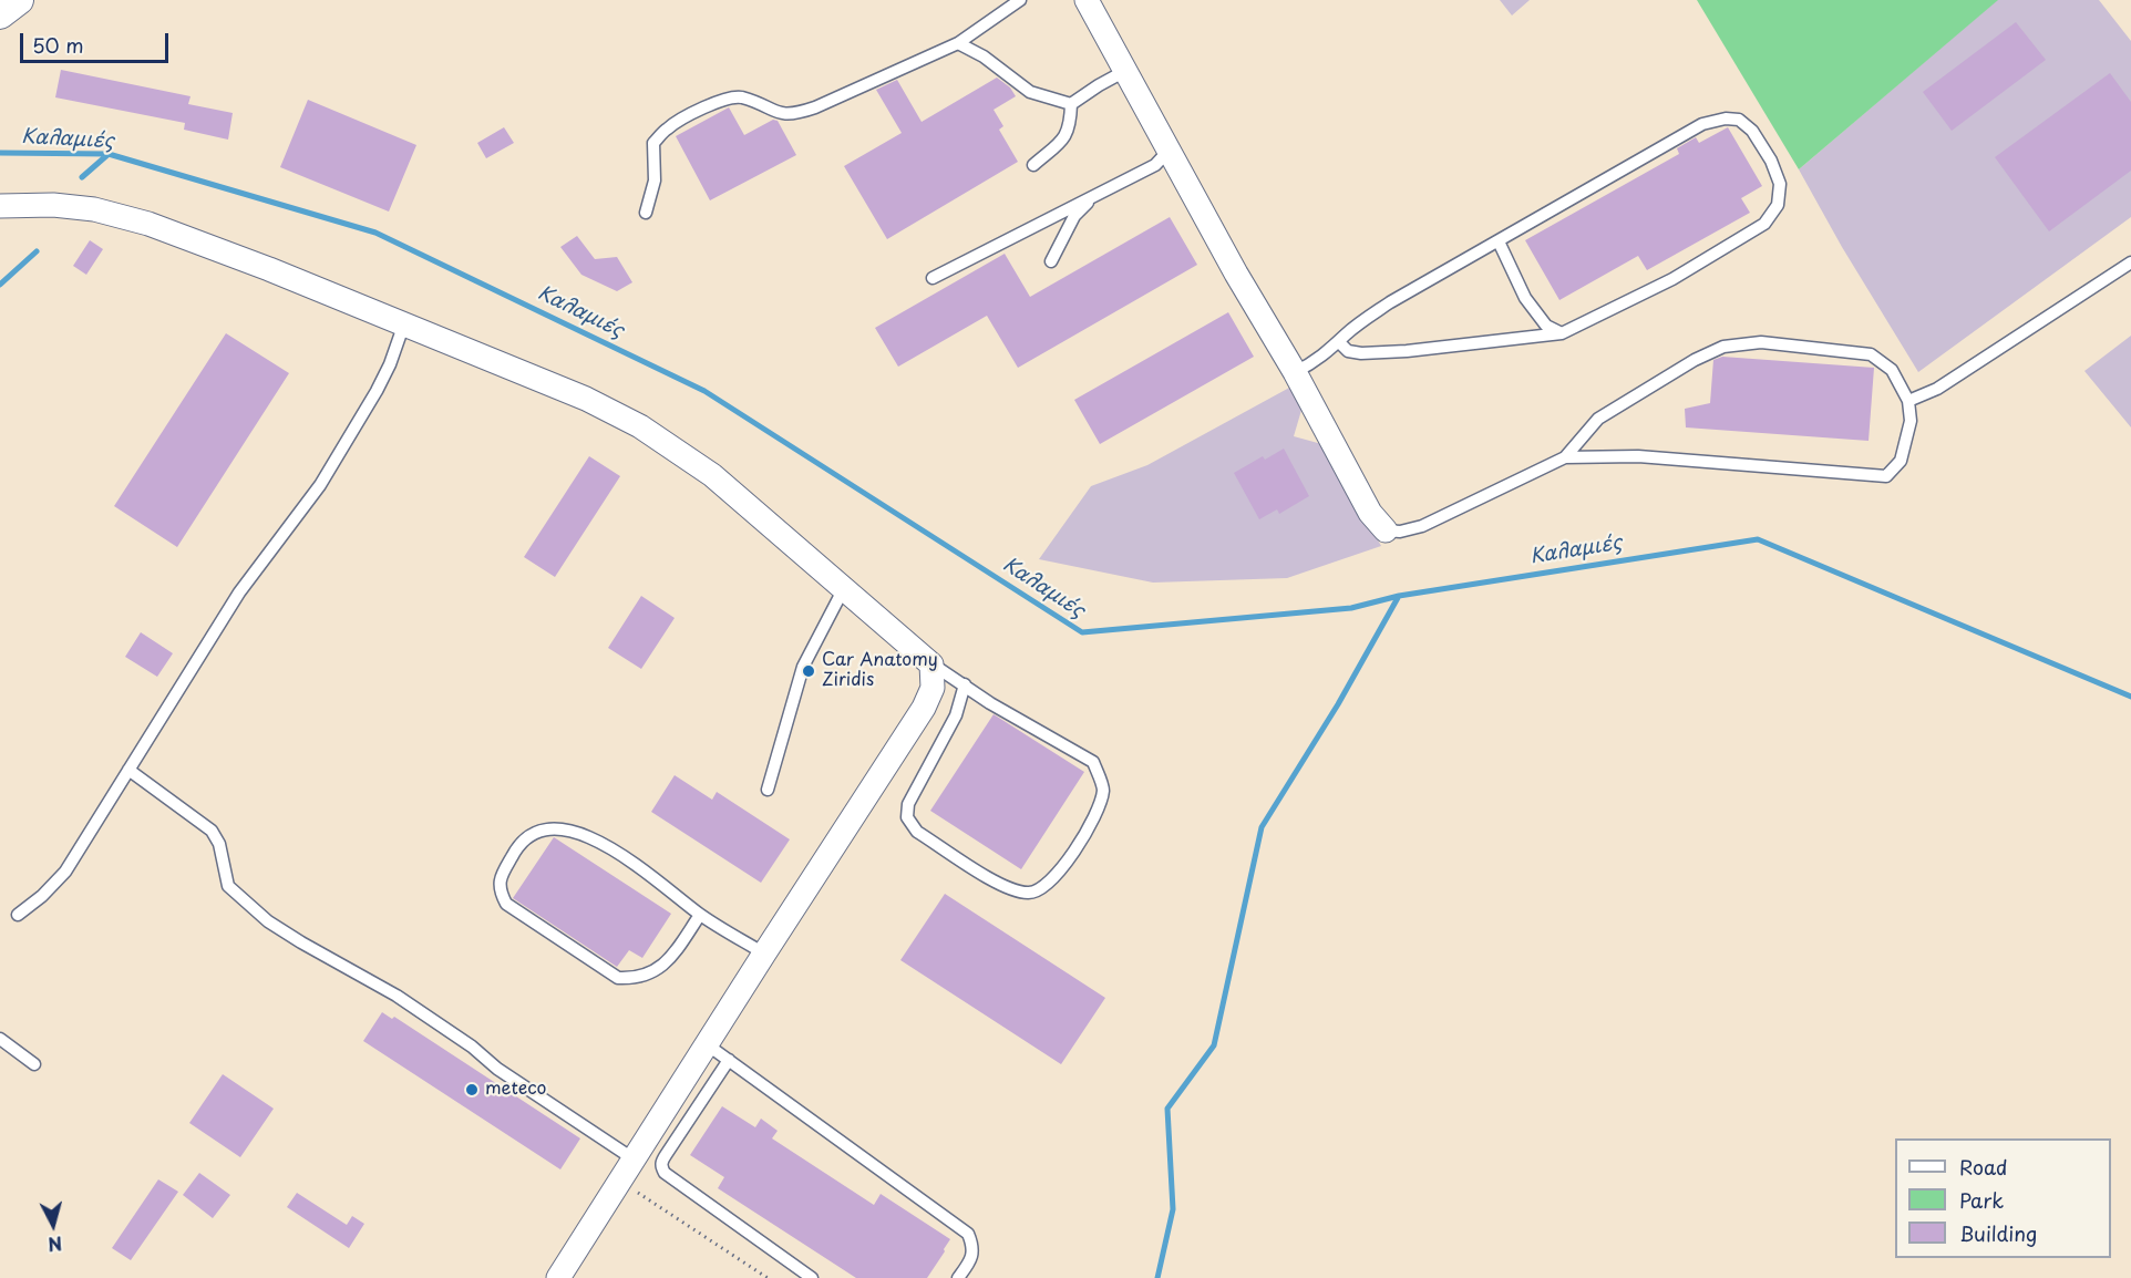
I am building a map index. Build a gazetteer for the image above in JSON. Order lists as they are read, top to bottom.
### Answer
{
  "water": ["Καλαμιές"],
  "places": ["Car Anatomy Ziridis", "meteco"],
  "legend": ["Road", "Park", "Building"],
  "scale_bar": "50 m",
  "north": "bottom"
}
